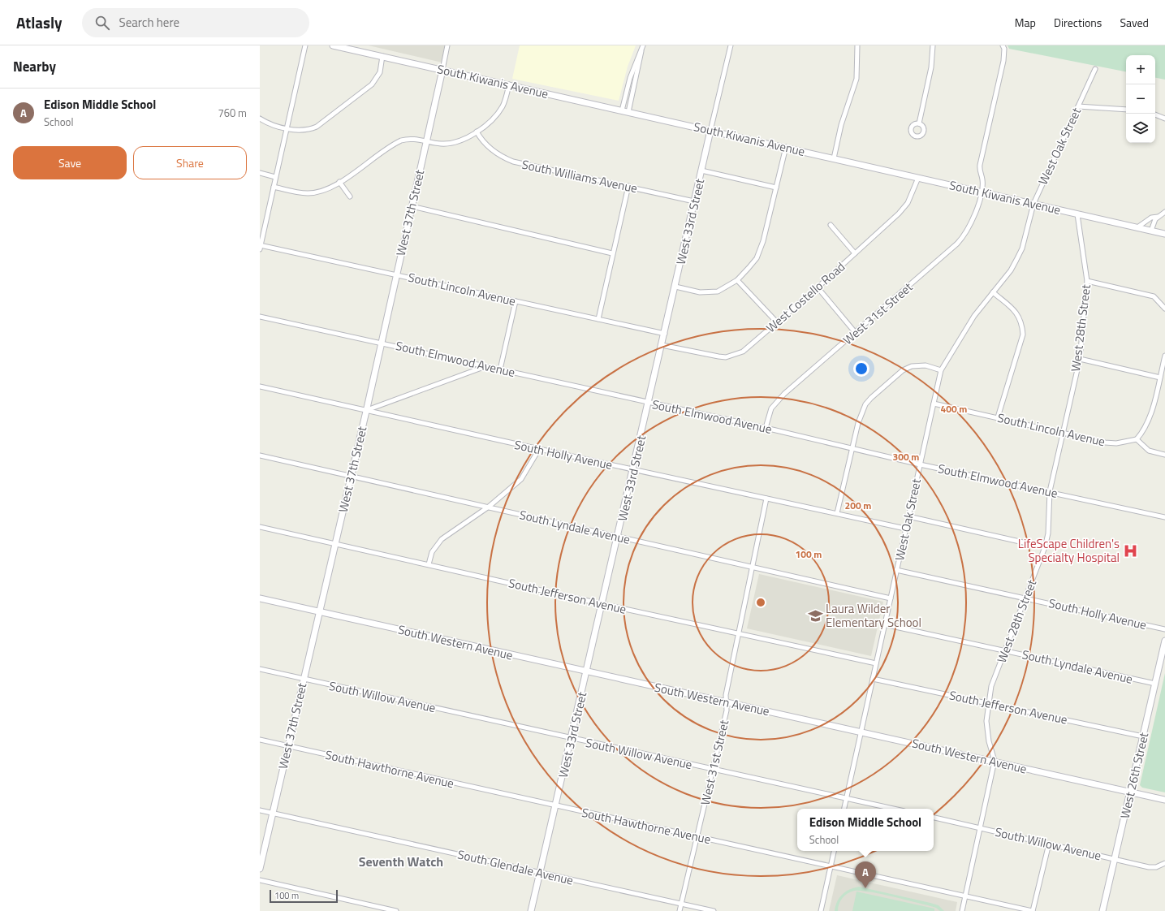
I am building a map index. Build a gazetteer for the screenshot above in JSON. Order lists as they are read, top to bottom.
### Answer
{
  "streets": {
    "street": [
      "South Kiwanis Avenue",
      "West Oak Street",
      "South Williams Avenue",
      "West 37th Street",
      "West 33rd Street",
      "South Lincoln Avenue",
      "West Costello Road",
      "West 31st Street",
      "West 28th Street",
      "South Elmwood Avenue",
      "South Holly Avenue",
      "South Lyndale Avenue",
      "South Jefferson Avenue",
      "South Western Avenue",
      "South Willow Avenue",
      "South Hawthorne Avenue",
      "West 26th Street",
      "South Glendale Avenue"
    ]
  },
  "crossings": [
    ["South Kiwanis Avenue", "West Oak Street"],
    ["South Kiwanis Avenue", "West 37th Street"],
    ["South Kiwanis Avenue", "West 33rd Street"],
    ["South Kiwanis Avenue", "West Costello Road"],
    ["South Kiwanis Avenue", "West 31st Street"],
    ["South Kiwanis Avenue", "West 28th Street"],
    ["West Oak Street", "South Lincoln Avenue"],
    ["West Oak Street", "South Elmwood Avenue"],
    ["West Oak Street", "South Holly Avenue"],
    ["West Oak Street", "South Lyndale Avenue"],
    ["West Oak Street", "South Jefferson Avenue"],
    ["West Oak Street", "South Western Avenue"],
    ["West Oak Street", "South Willow Avenue"],
    ["South Williams Avenue", "West 33rd Street"],
    ["West 37th Street", "South Lincoln Avenue"],
    ["West 37th Street", "South Elmwood Avenue"],
    ["West 37th Street", "South Holly Avenue"],
    ["West 37th Street", "South Lyndale Avenue"],
    ["West 37th Street", "South Jefferson Avenue"],
    ["West 37th Street", "South Western Avenue"],
    ["West 37th Street", "South Willow Avenue"],
    ["West 37th Street", "South Hawthorne Avenue"],
    ["West 37th Street", "South Glendale Avenue"],
    ["West 33rd Street", "South Lincoln Avenue"],
    ["West 33rd Street", "West Costello Road"],
    ["West 33rd Street", "South Elmwood Avenue"],
    ["West 33rd Street", "South Holly Avenue"],
    ["West 33rd Street", "South Lyndale Avenue"],
    ["West 33rd Street", "South Jefferson Avenue"],
    ["West 33rd Street", "South Western Avenue"],
    ["West 33rd Street", "South Willow Avenue"],
    ["West 33rd Street", "South Hawthorne Avenue"],
    ["West 33rd Street", "South Glendale Avenue"],
    ["South Lincoln Avenue", "West 28th Street"],
    ["West 31st Street", "South Elmwood Avenue"],
    ["West 31st Street", "South Holly Avenue"],
    ["West 31st Street", "South Lyndale Avenue"],
    ["West 31st Street", "South Jefferson Avenue"],
    ["West 31st Street", "South Western Avenue"],
    ["West 31st Street", "South Willow Avenue"],
    ["West 31st Street", "South Hawthorne Avenue"],
    ["West 31st Street", "South Glendale Avenue"],
    ["West 28th Street", "South Elmwood Avenue"],
    ["West 28th Street", "South Holly Avenue"],
    ["West 28th Street", "South Lyndale Avenue"],
    ["West 28th Street", "South Jefferson Avenue"],
    ["West 28th Street", "South Western Avenue"],
    ["West 28th Street", "South Willow Avenue"],
    ["West 28th Street", "South Hawthorne Avenue"],
    ["South Lyndale Avenue", "West 26th Street"],
    ["South Jefferson Avenue", "West 26th Street"],
    ["South Western Avenue", "West 26th Street"],
    ["South Willow Avenue", "West 26th Street"]
  ],
  "districts": ["Seventh Watch"],
  "places": {
    "hospital": ["LifeScape Children's Specialty Hospital"],
    "school or university": ["Laura Wilder Elementary School"]
  },
  "scale_bar": "100 m",
  "page": {
    "header": "Atlasly",
    "search": "Search here",
    "nav": ["Map", "Directions", "Saved"],
    "heading": "Nearby",
    "map_buttons": ["+", "−"],
    "list": [
      {
        "mark": "A",
        "name": "Edison Middle School",
        "note": "School",
        "value": "760 m"
      }
    ],
    "buttons": ["Save", "Share"],
    "popup": ["Edison Middle School", "School"],
    "pins": "A",
    "scale": "100 m"
  },
  "rings": [
    "400 m",
    "300 m",
    "200 m",
    "100 m"
  ]
}
